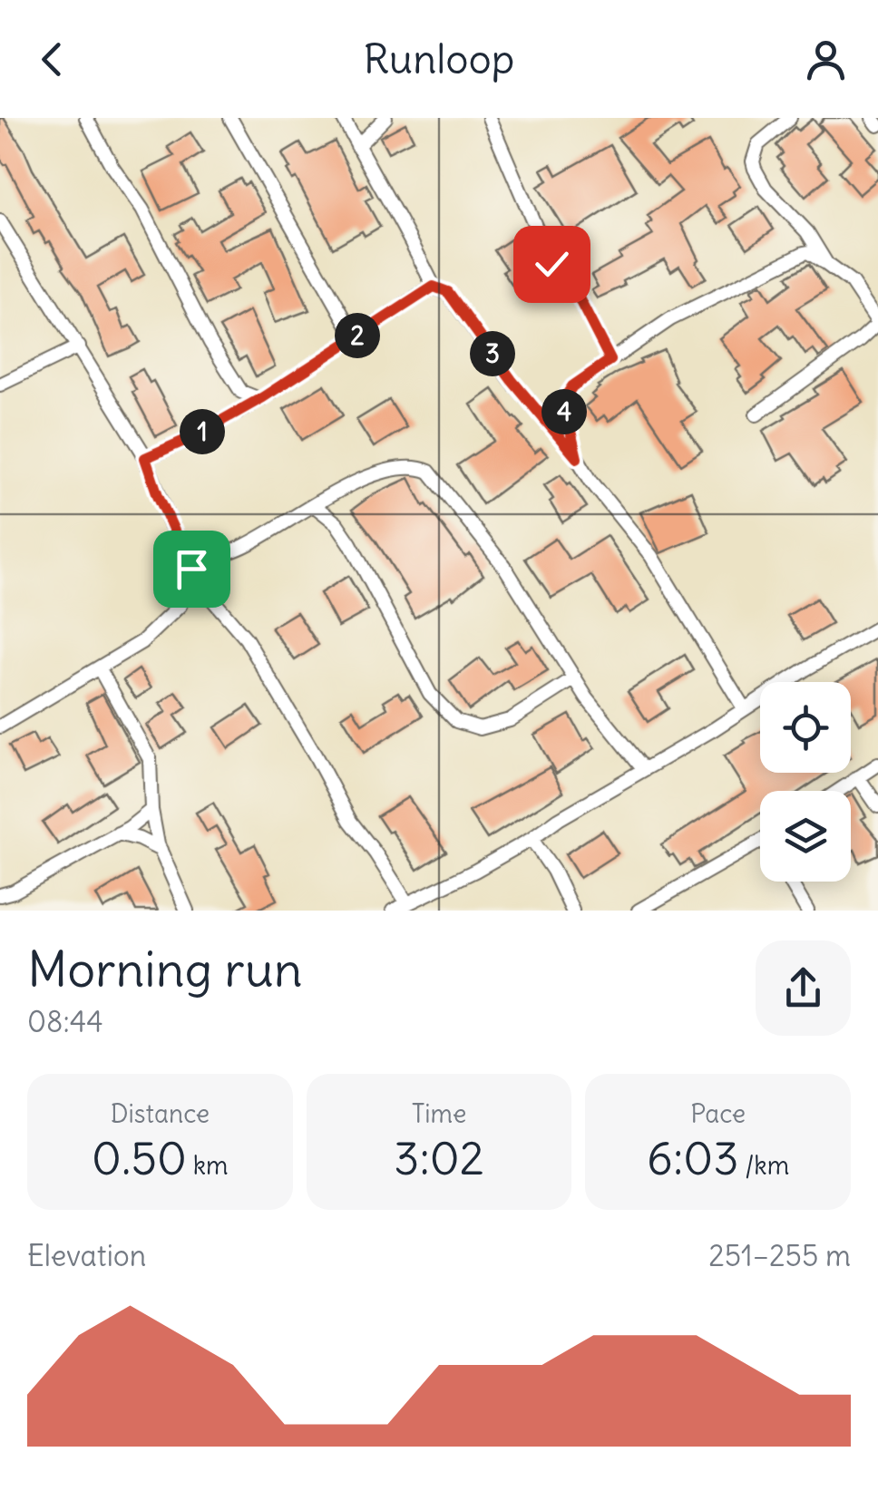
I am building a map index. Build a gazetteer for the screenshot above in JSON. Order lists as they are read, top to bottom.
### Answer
{
  "page": {
    "header": "Runloop",
    "pins": [
      "2",
      "3",
      "4",
      "1"
    ],
    "heading": ["Morning run", "08:44"],
    "stats": [
      ["Distance", "0.50 km"],
      ["Time", "3:02"],
      ["Pace", "6:03 /km"]
    ],
    "chart": ["Elevation", "251–255 m"]
  }
}
